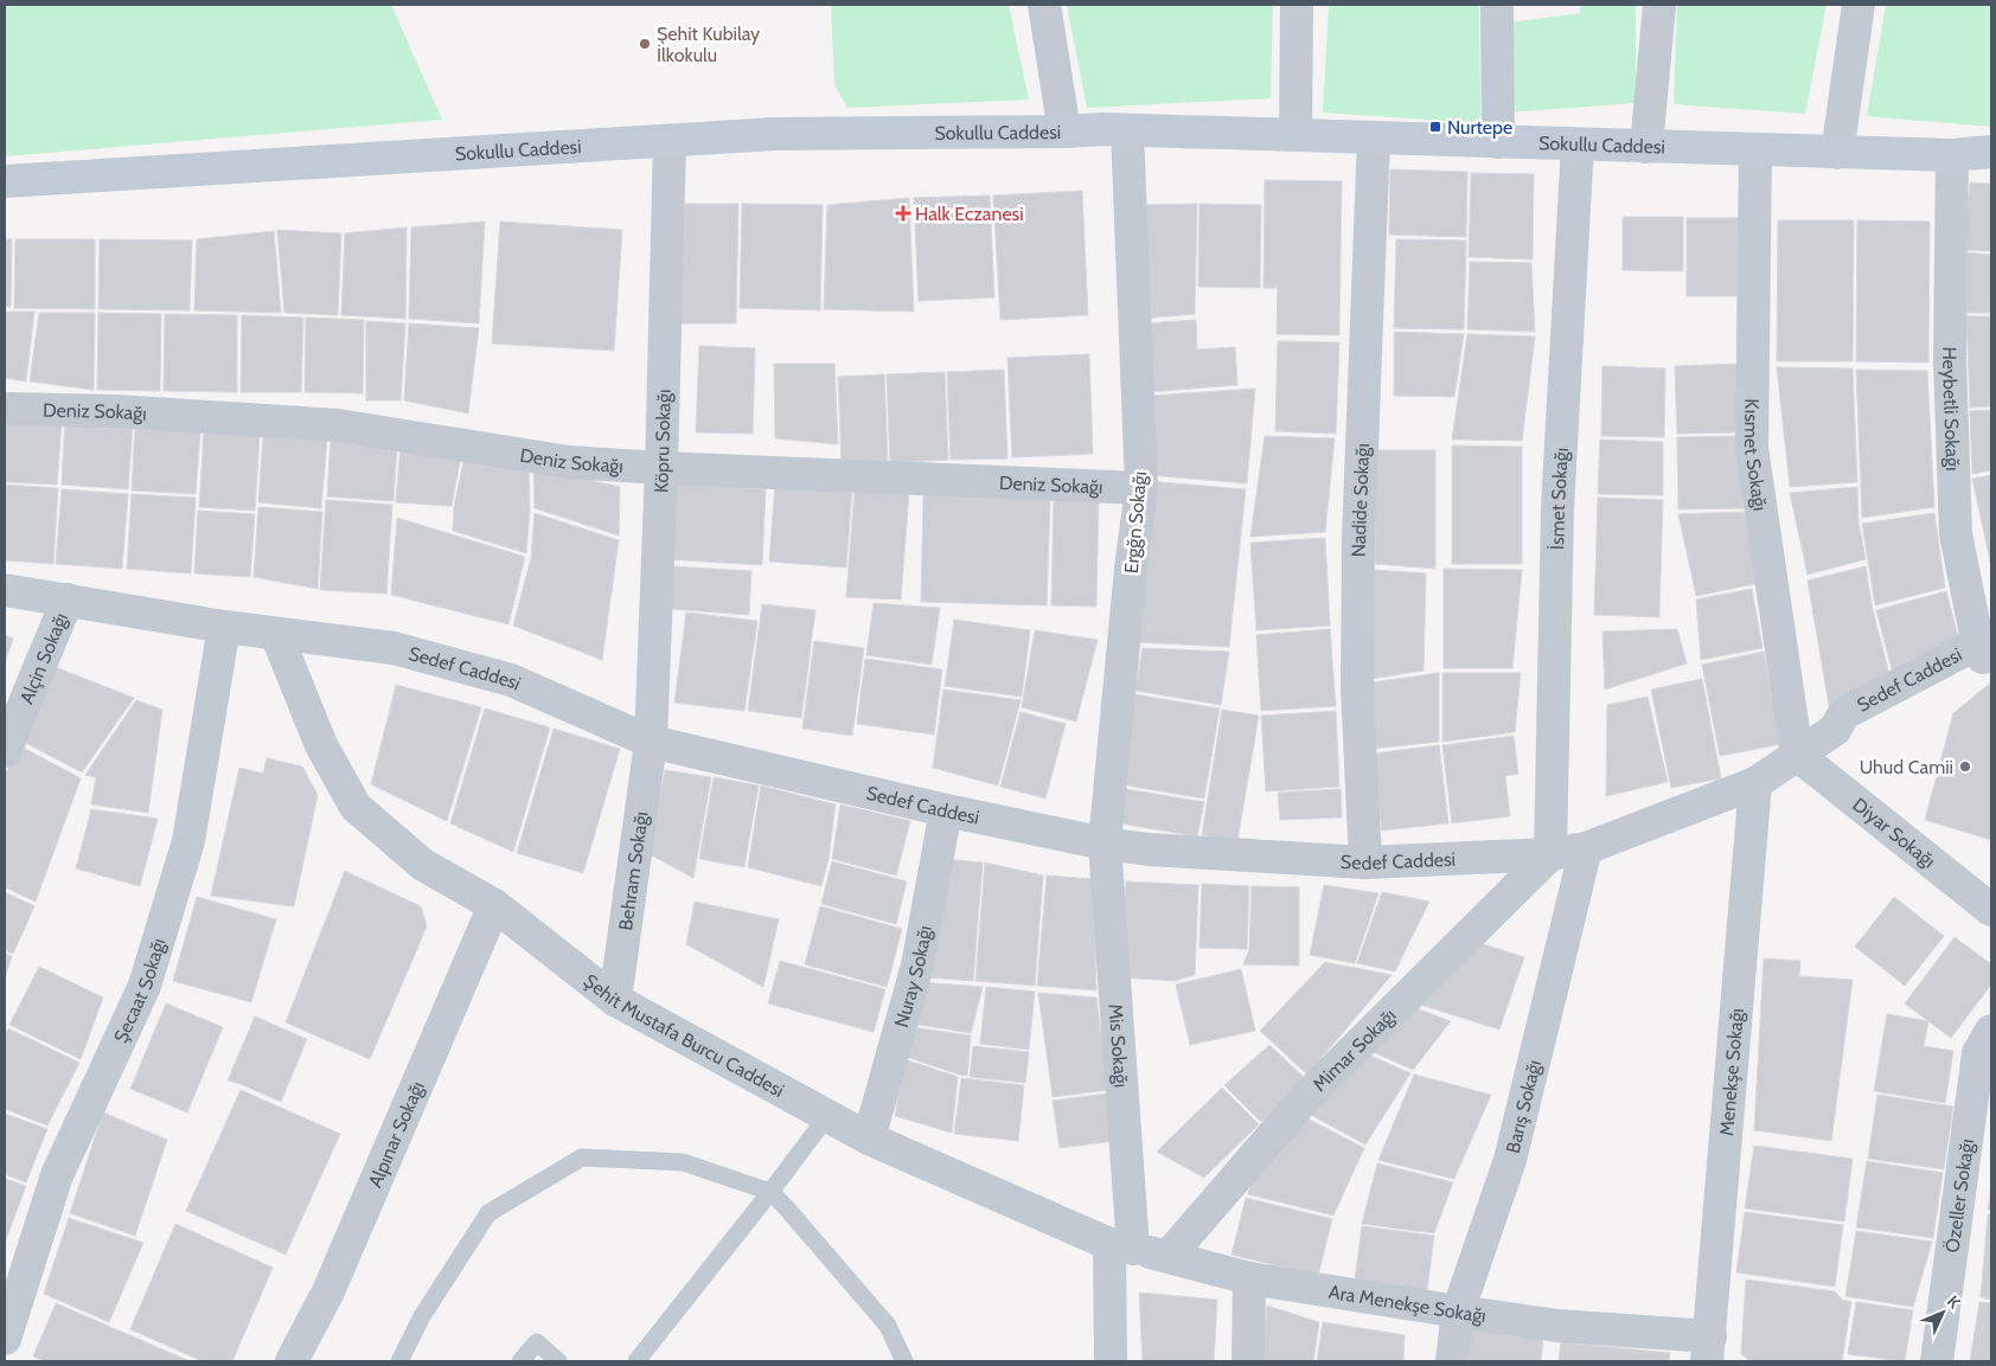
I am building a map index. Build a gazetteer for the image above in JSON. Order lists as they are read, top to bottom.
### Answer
{
  "streets": {
    "main road": ["Sokullu Caddesi"],
    "street": [
      "Heybetli Sokağı",
      "Deniz Sokağı",
      "Köpru Sokağı",
      "Kısmet Sokağı",
      "İsmet Sokağı",
      "Nadide Sokağı",
      "Ergğn Sokağı",
      "Alçin Sokağı",
      "Sedef Caddesi",
      "Diyar Sokağı",
      "Behram Sokağı",
      "Nuray Sokağı",
      "Şecaat Sokağı",
      "Şehit Mustafa Burcu Caddesi",
      "Mis Sokağı",
      "Mimar Sokağı",
      "Menekşe Sokağı",
      "Barış Sokağı",
      "Alpınar Sokağı",
      "Özeller Sokağı",
      "Ara Menekşe Sokağı"
    ]
  },
  "crossings": [
    ["Sokullu Caddesi", "Heybetli Sokağı"],
    ["Sokullu Caddesi", "Köpru Sokağı"],
    ["Sokullu Caddesi", "Kısmet Sokağı"],
    ["Sokullu Caddesi", "İsmet Sokağı"],
    ["Sokullu Caddesi", "Nadide Sokağı"],
    ["Sokullu Caddesi", "Ergğn Sokağı"],
    ["Heybetli Sokağı", "Sedef Caddesi"],
    ["Deniz Sokağı", "Köpru Sokağı"],
    ["Deniz Sokağı", "Ergğn Sokağı"],
    ["Köpru Sokağı", "Sedef Caddesi"],
    ["Köpru Sokağı", "Behram Sokağı"],
    ["Kısmet Sokağı", "Sedef Caddesi"],
    ["Kısmet Sokağı", "Diyar Sokağı"],
    ["İsmet Sokağı", "Sedef Caddesi"],
    ["İsmet Sokağı", "Mimar Sokağı"],
    ["Nadide Sokağı", "Sedef Caddesi"],
    ["Ergğn Sokağı", "Sedef Caddesi"],
    ["Ergğn Sokağı", "Mis Sokağı"],
    ["Alçin Sokağı", "Sedef Caddesi"],
    ["Sedef Caddesi", "Diyar Sokağı"],
    ["Sedef Caddesi", "Behram Sokağı"],
    ["Sedef Caddesi", "Nuray Sokağı"],
    ["Sedef Caddesi", "Şecaat Sokağı"],
    ["Sedef Caddesi", "Şehit Mustafa Burcu Caddesi"],
    ["Sedef Caddesi", "Mis Sokağı"],
    ["Sedef Caddesi", "Mimar Sokağı"],
    ["Sedef Caddesi", "Menekşe Sokağı"],
    ["Sedef Caddesi", "Barış Sokağı"],
    ["Behram Sokağı", "Şehit Mustafa Burcu Caddesi"],
    ["Nuray Sokağı", "Şehit Mustafa Burcu Caddesi"],
    ["Şehit Mustafa Burcu Caddesi", "Mis Sokağı"],
    ["Şehit Mustafa Burcu Caddesi", "Alpınar Sokağı"],
    ["Şehit Mustafa Burcu Caddesi", "Ara Menekşe Sokağı"],
    ["Mis Sokağı", "Ara Menekşe Sokağı"],
    ["Mimar Sokağı", "Ara Menekşe Sokağı"],
    ["Menekşe Sokağı", "Ara Menekşe Sokağı"],
    ["Barış Sokağı", "Ara Menekşe Sokağı"]
  ],
  "places": {
    "other": ["Şehit Kubilay İlkokulu", "Uhud Camii"],
    "transit": ["Nurtepe"],
    "health": ["Halk Eczanesi"]
  },
  "north": "top right"
}
